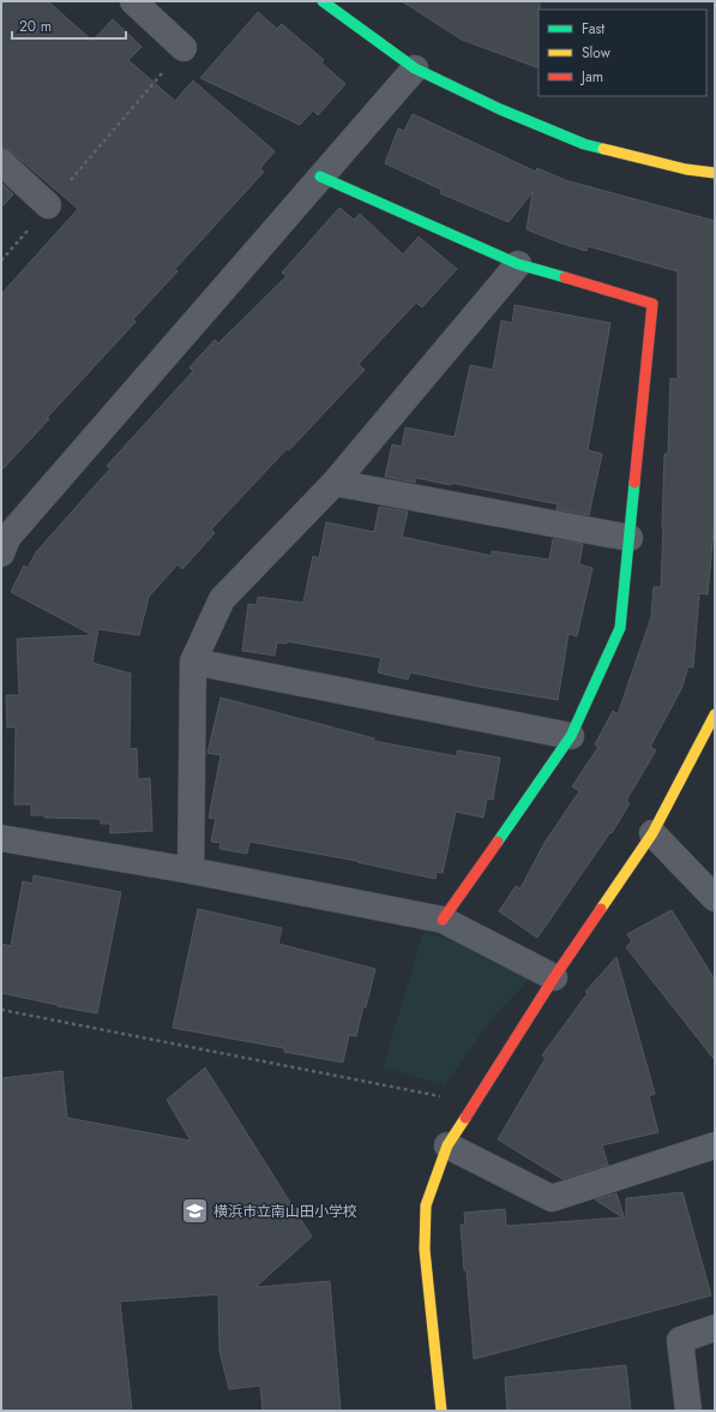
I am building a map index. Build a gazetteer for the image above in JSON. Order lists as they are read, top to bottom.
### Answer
{
  "places": {
    "school or university": ["横浜市立南山田小学校"]
  },
  "legend": ["Fast", "Slow", "Jam"],
  "scale_bar": "20 m"
}
